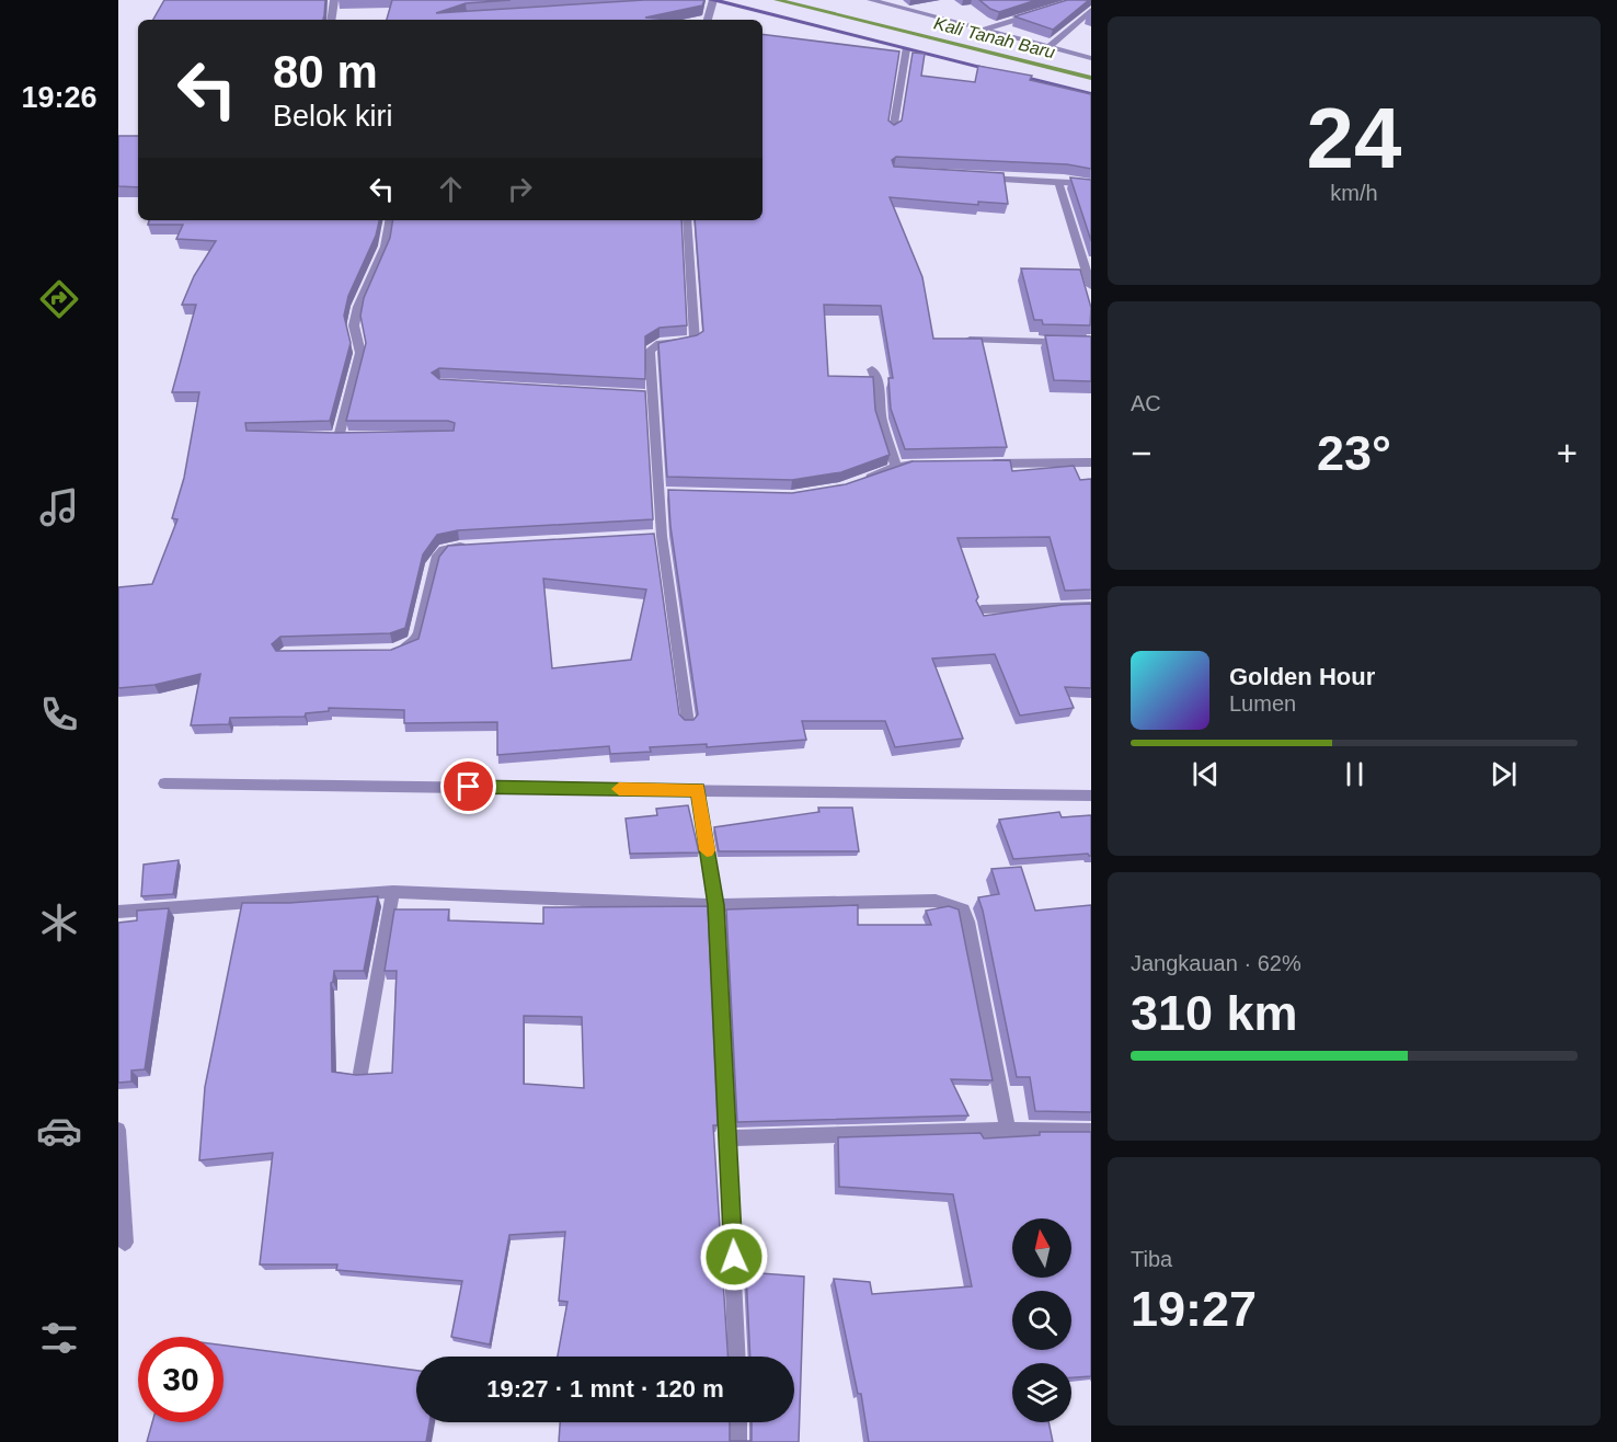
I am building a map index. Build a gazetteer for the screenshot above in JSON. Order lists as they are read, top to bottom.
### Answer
{
  "water": ["Kali Tanah Baru"],
  "north": "top",
  "page": {
    "tabs": "19:26",
    "tile": [
      ["24", "km/h"],
      "AC",
      ["Jangkauan · 62%", "310 km"],
      ["Tiba", "19:27"]
    ],
    "turn": ["80 m", "Belok kiri"],
    "heat": ["−", "23°", "+"],
    "song": ["Golden Hour", "Lumen"],
    "limit": "30",
    "trip": "19:27 · 1 mnt · 120 m"
  }
}
